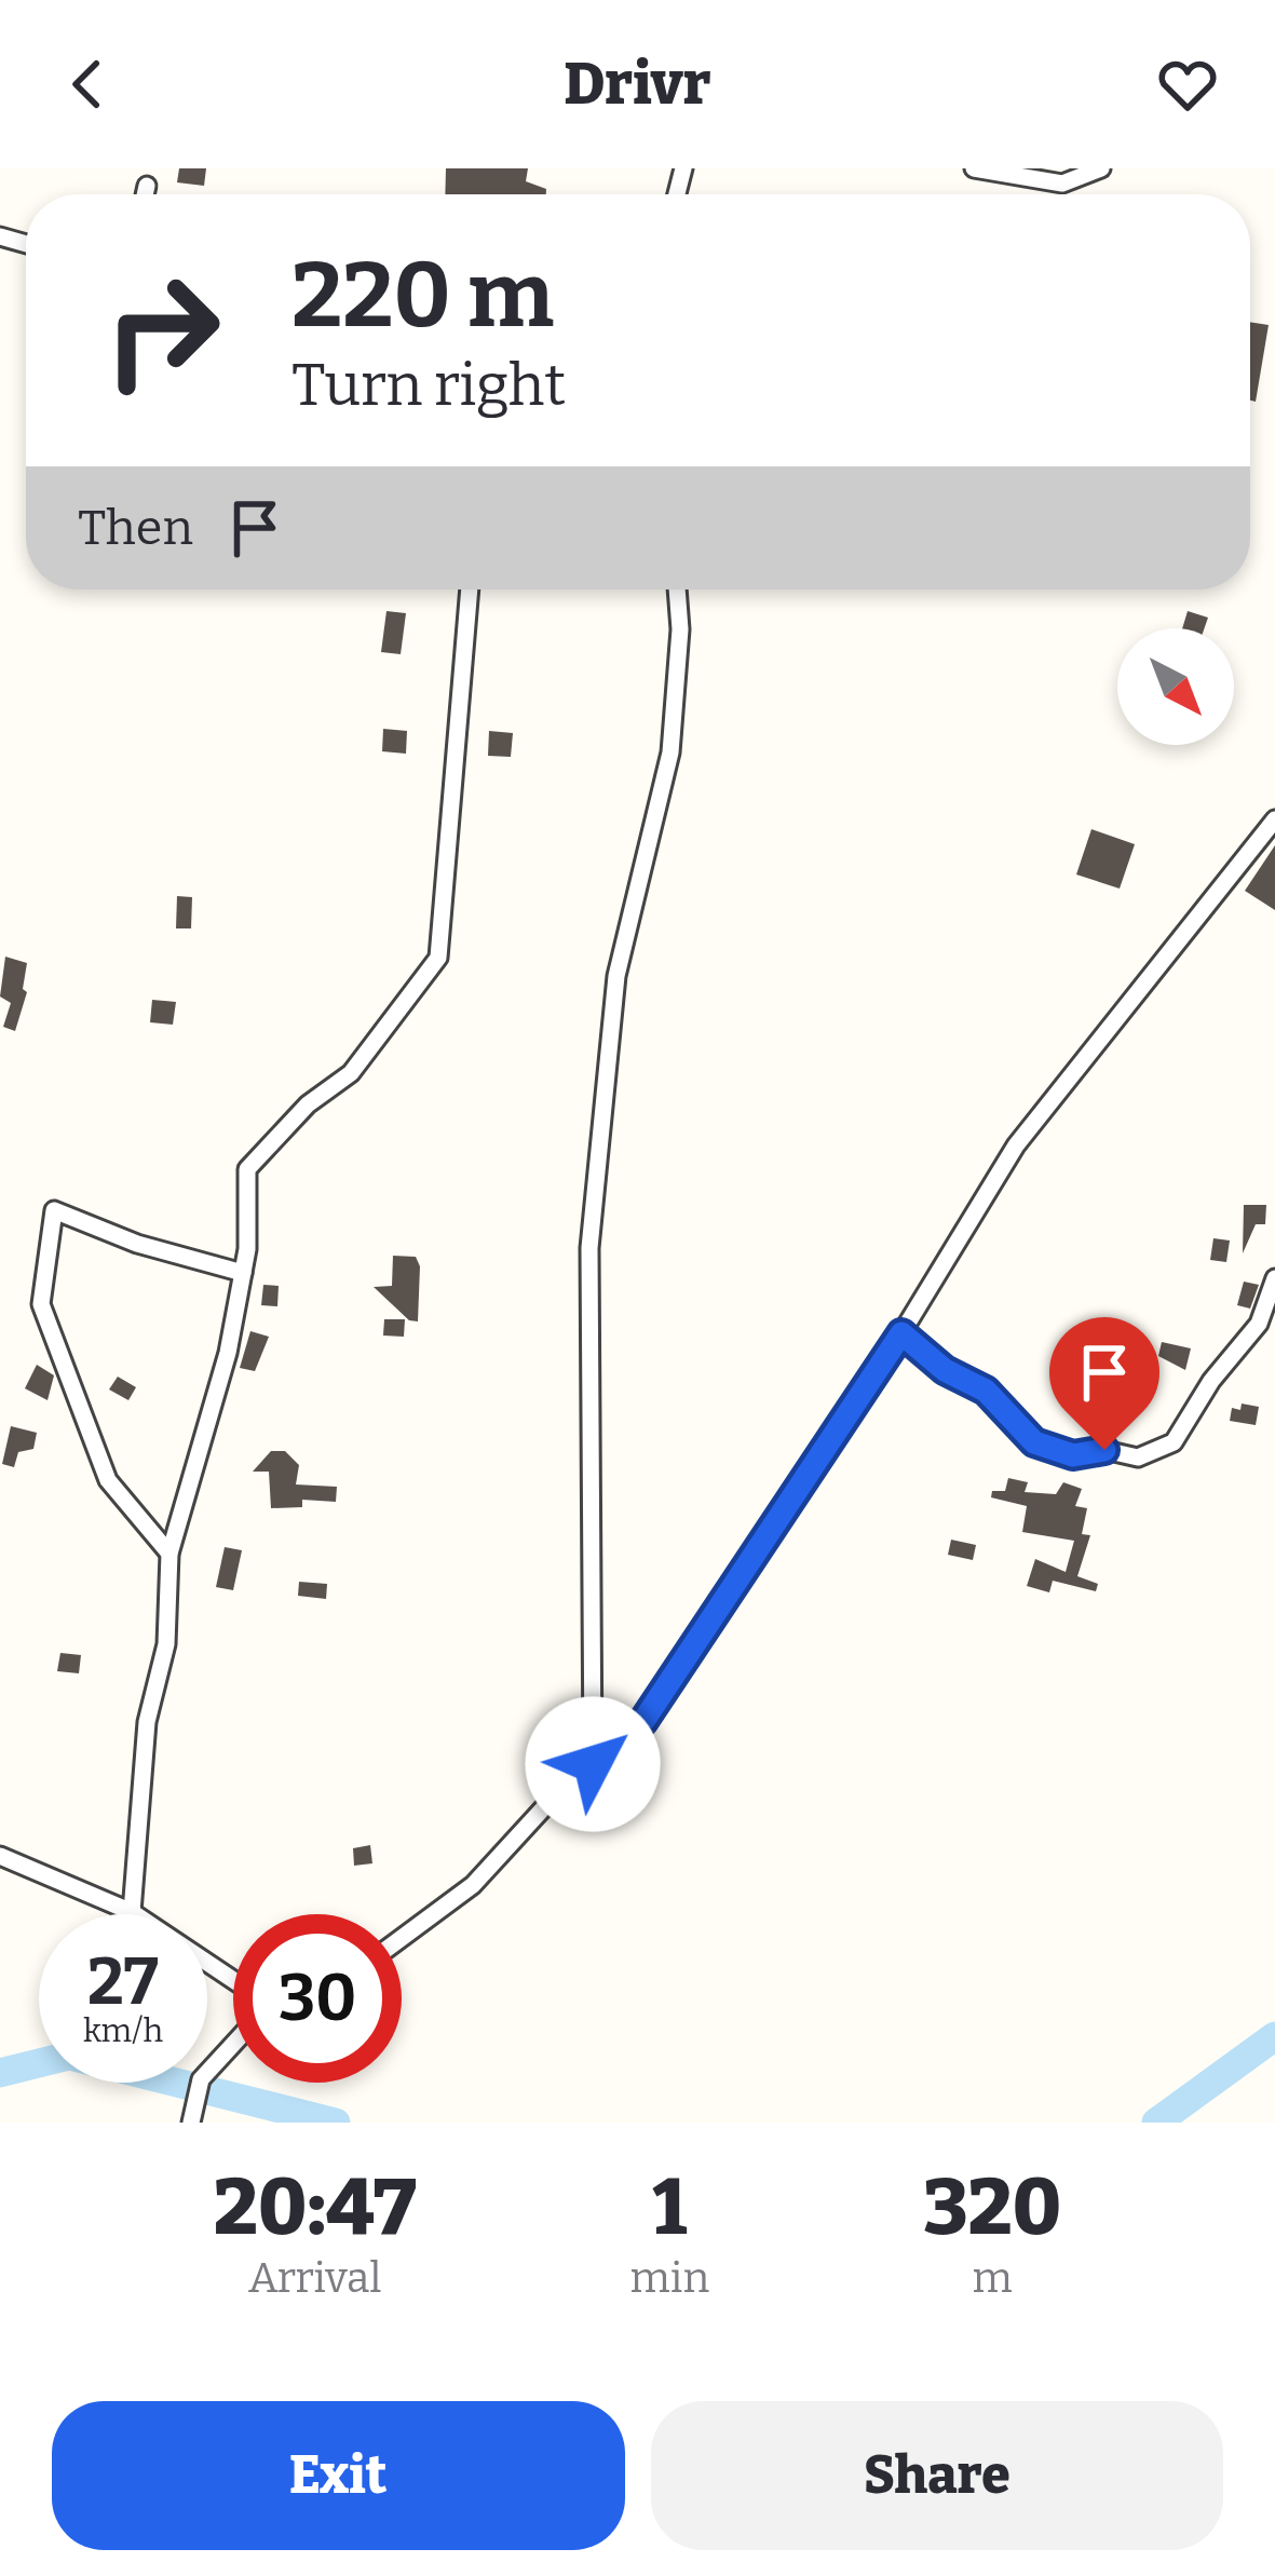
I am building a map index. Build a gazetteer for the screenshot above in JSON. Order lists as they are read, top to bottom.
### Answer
{
  "north": "bottom right",
  "page": {
    "header": "Drivr",
    "turn": ["220 m", "Turn right"],
    "then": "Then",
    "speed": "27 km/h",
    "limit": "30",
    "eta": [
      "20:47",
      "Arrival",
      "1",
      "min",
      "320",
      "m"
    ],
    "buttons": ["Exit", "Share"]
  }
}
